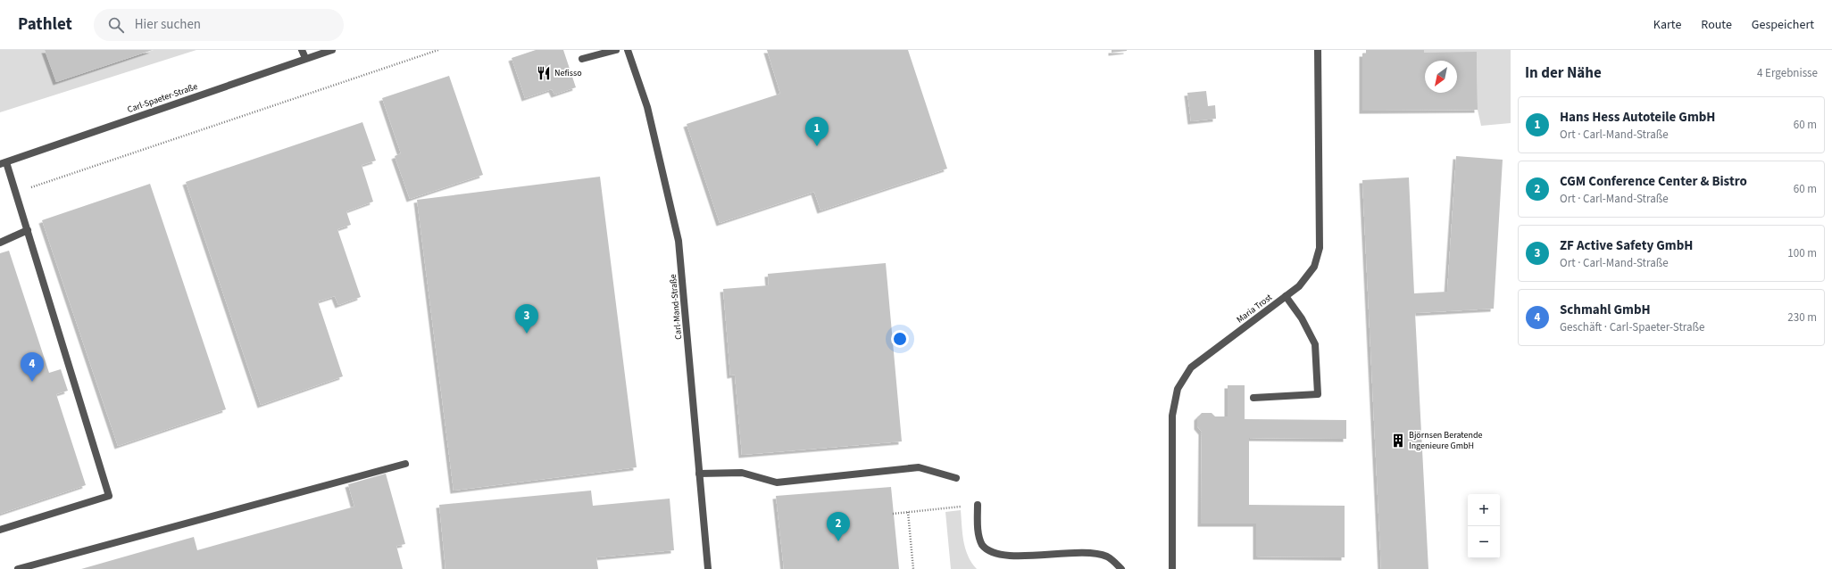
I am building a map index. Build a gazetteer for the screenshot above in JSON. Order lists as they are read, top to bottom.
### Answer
{
  "streets": {
    "street": ["Carl-Spaeter-Straße", "Carl-Mand-Straße", "Maria Trost"]
  },
  "places": {
    "restaurant": ["Nefisso"],
    "building": ["Björnsen Beratende Ingenieure GmbH"]
  },
  "north": "bottom left",
  "page": {
    "header": "Pathlet",
    "search": "Hier suchen",
    "nav": ["Karte", "Route", "Gespeichert"],
    "heading": ["In der Nähe", "4 Ergebnisse"],
    "list": [
      {
        "mark": "1",
        "name": "Hans Hess Autoteile GmbH",
        "note": "Ort · Carl-Mand-Straße",
        "value": "60 m"
      },
      {
        "mark": "2",
        "name": "CGM Conference Center & Bistro",
        "note": "Ort · Carl-Mand-Straße",
        "value": "60 m"
      },
      {
        "mark": "3",
        "name": "ZF Active Safety GmbH",
        "note": "Ort · Carl-Mand-Straße",
        "value": "100 m"
      },
      {
        "mark": "4",
        "name": "Schmahl GmbH",
        "note": "Geschäft · Carl-Spaeter-Straße",
        "value": "230 m"
      }
    ],
    "pins": [
      "1",
      "3",
      "4",
      "2"
    ],
    "map_buttons": ["+", "−"]
  }
}
